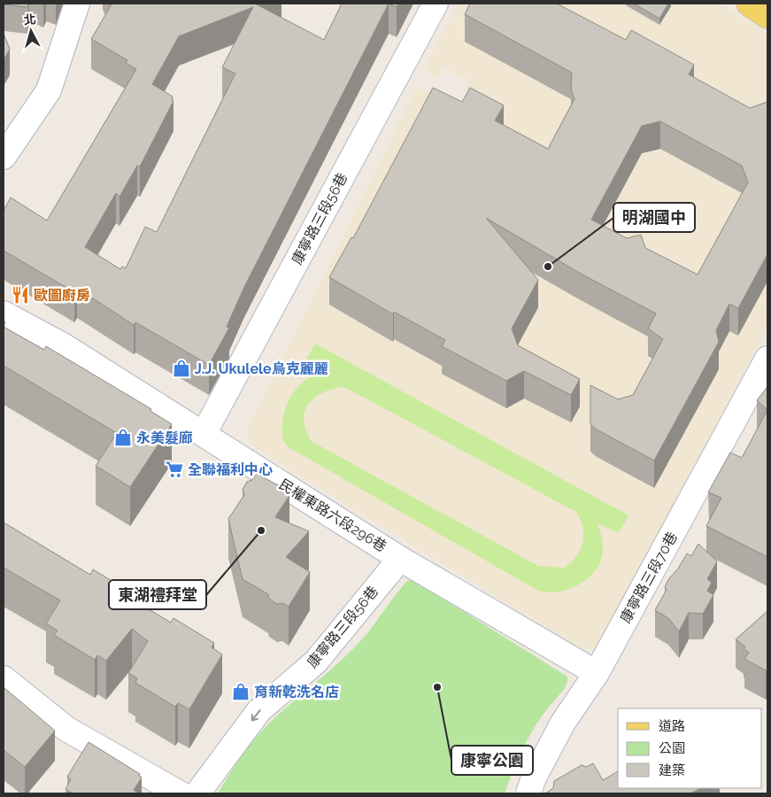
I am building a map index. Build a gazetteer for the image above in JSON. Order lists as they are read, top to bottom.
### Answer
{
  "streets": {
    "street": ["康寧路三段56巷", "民權東路六段296巷", "康寧路三段70巷"]
  },
  "crossings": [
    ["康寧路三段56巷", "民權東路六段296巷"],
    ["民權東路六段296巷", "康寧路三段70巷"]
  ],
  "one_way": ["康寧路三段56巷"],
  "places": {
    "other": ["明湖國中", "東湖禮拜堂", "康寧公園"],
    "restaurant": ["歐圖廚房"],
    "shop": ["J.J. Ukulele烏克麗麗", "永美髮廊", "育新乾洗名店"],
    "supermarket": ["全聯福利中心"]
  },
  "legend": ["道路", "公園", "建築"],
  "north": "top"
}
